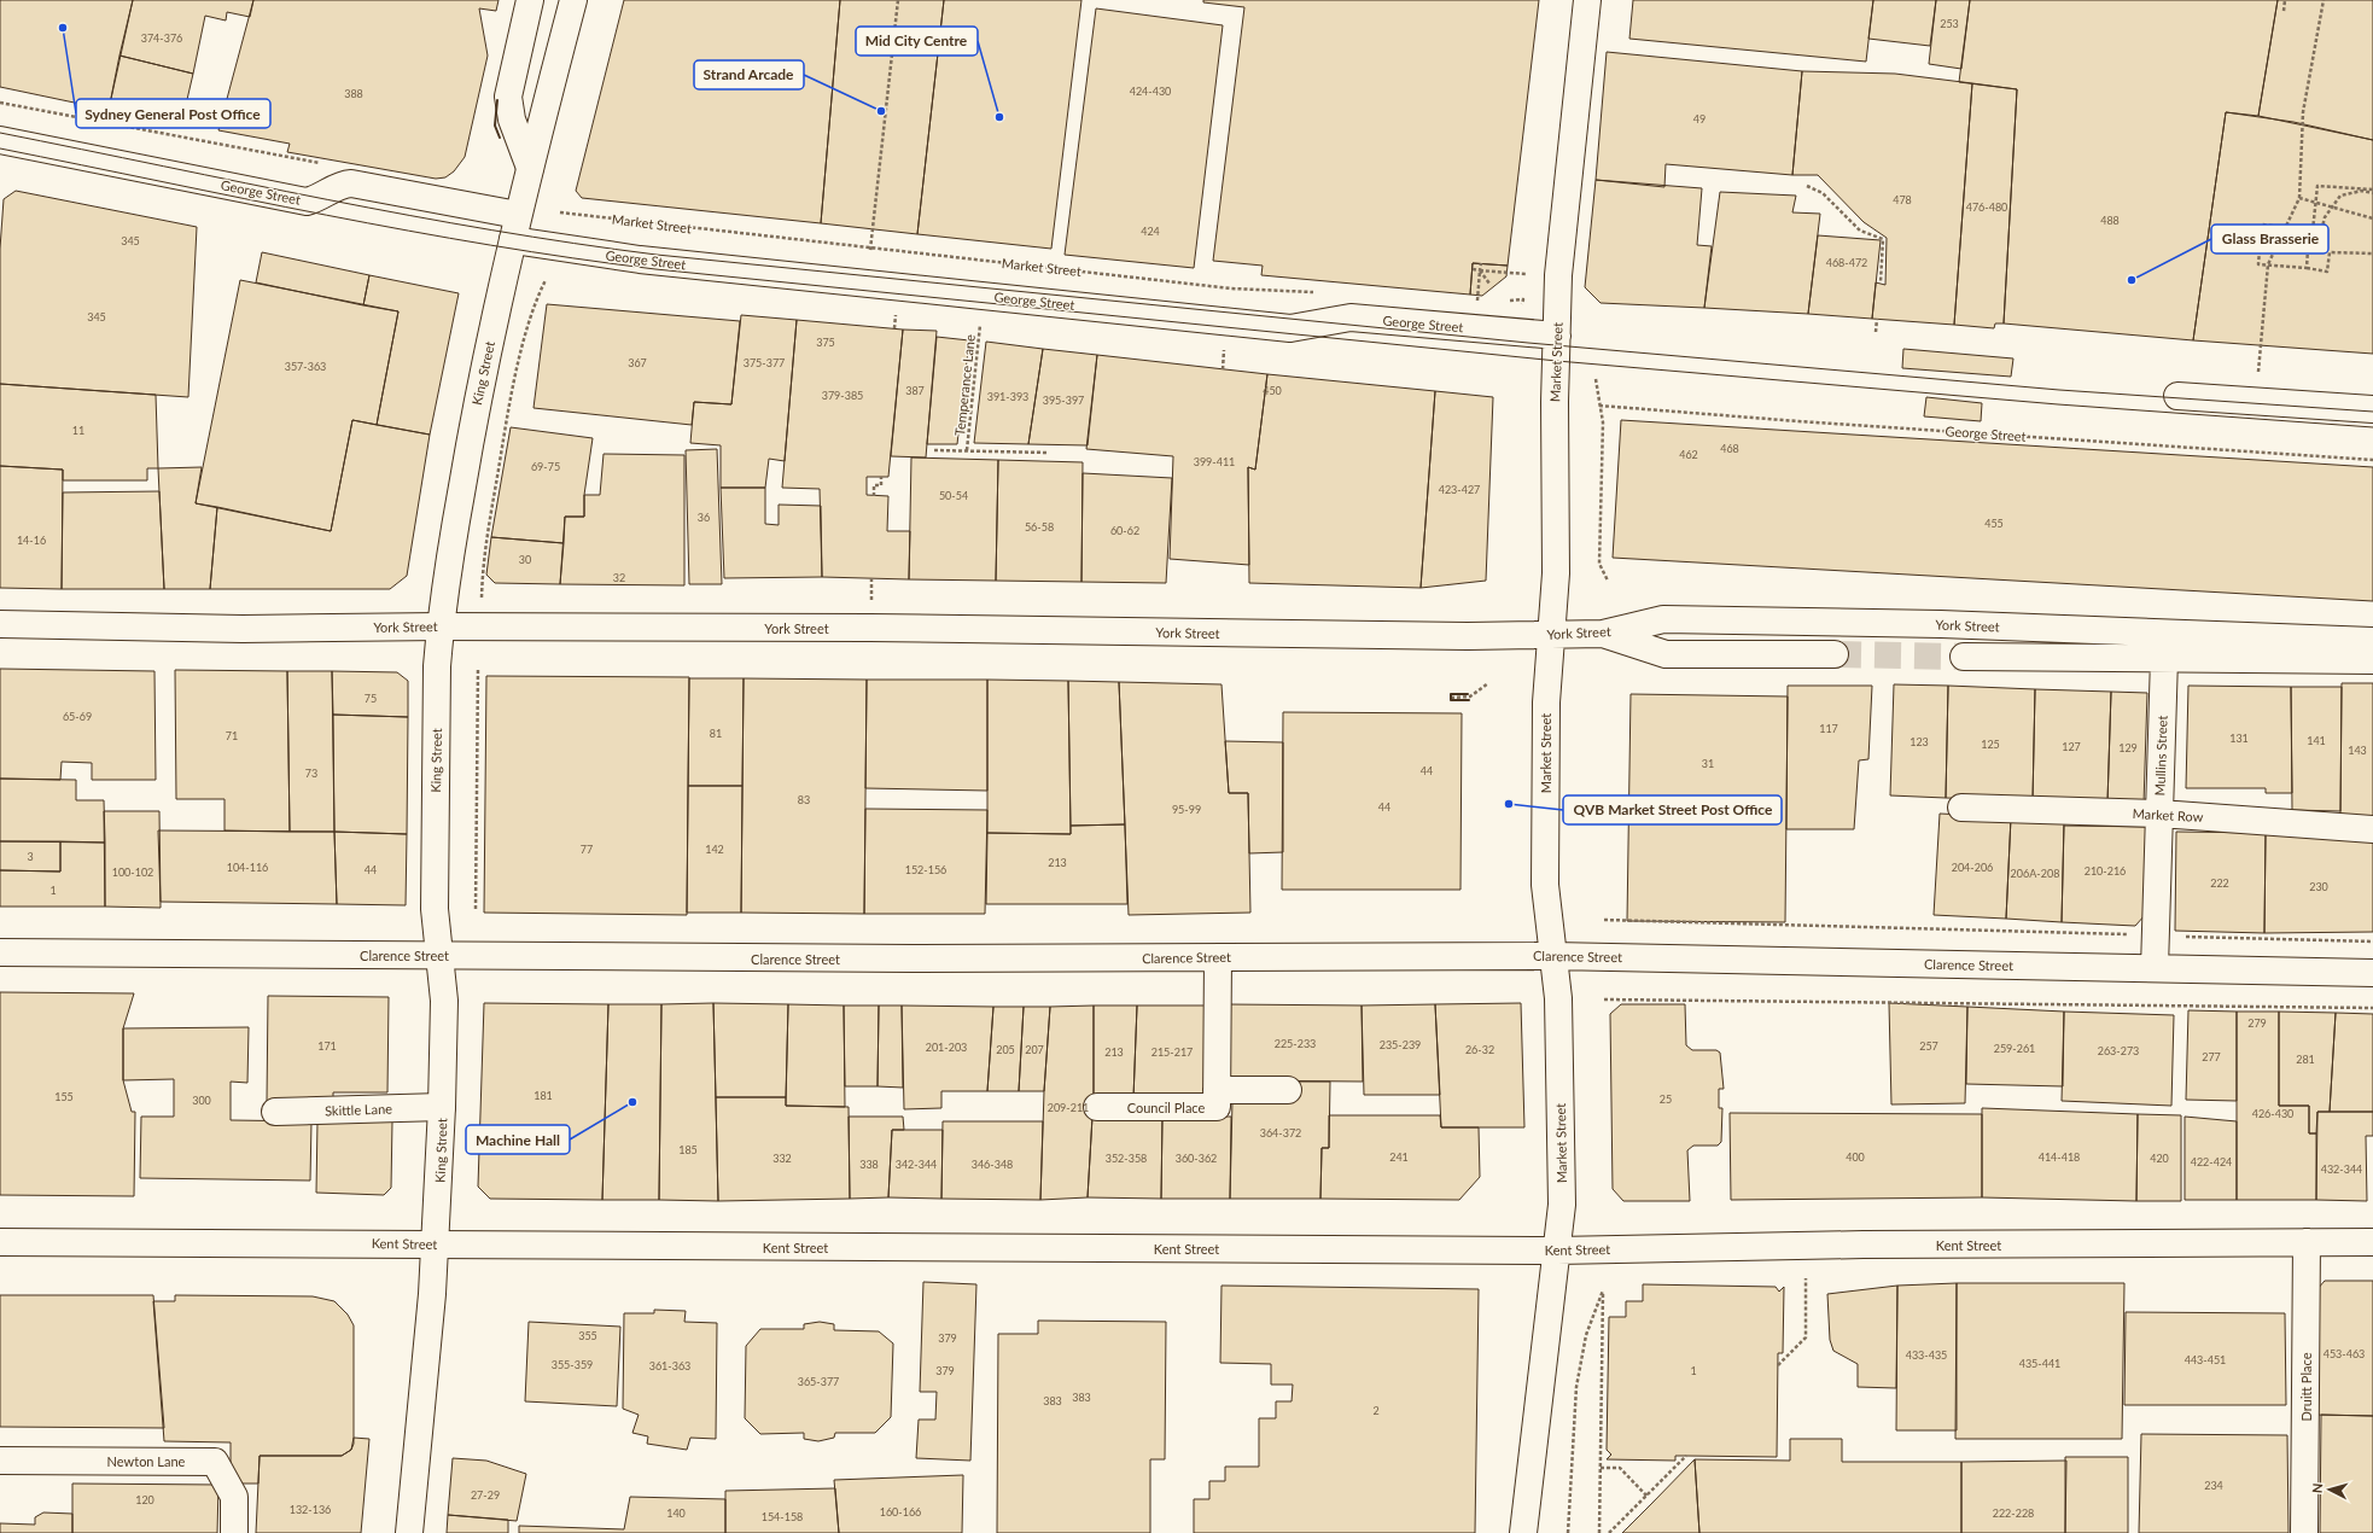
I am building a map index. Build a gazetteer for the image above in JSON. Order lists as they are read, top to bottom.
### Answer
{
  "streets": {
    "street": [
      "George Street",
      "Market Street",
      "King Street",
      "York Street",
      "Mullins Street",
      "Market Row",
      "Clarence Street",
      "Council Place",
      "Skittle Lane",
      "Kent Street",
      "Druitt Place",
      "Newton Lane"
    ],
    "path": ["Temperance Lane"]
  },
  "crossings": [
    ["George Street", "Market Street"],
    ["George Street", "King Street"],
    ["Market Street", "York Street"],
    ["Market Street", "Clarence Street"],
    ["Market Street", "Kent Street"],
    ["King Street", "York Street"],
    ["King Street", "Clarence Street"],
    ["King Street", "Skittle Lane"],
    ["King Street", "Kent Street"],
    ["Mullins Street", "Market Row"],
    ["Mullins Street", "Clarence Street"],
    ["Clarence Street", "Council Place"],
    ["Kent Street", "Druitt Place"]
  ],
  "places": [
    "Sydney General Post Office",
    "Strand Arcade",
    "Mid City Centre",
    "Glass Brasserie",
    "QVB Market Street Post Office",
    "Machine Hall"
  ],
  "house_numbers": [
    "253",
    "374-376",
    "424-430",
    "388",
    "49",
    "478",
    "476-480",
    "488",
    "424",
    "345",
    "468-472",
    "345",
    "375",
    "367",
    "375-377",
    "357-363",
    "387",
    "450",
    "379-385",
    "391-393",
    "395-397",
    "11",
    "468",
    "462",
    "399-411",
    "69-75",
    "423-427",
    "50-54",
    "36",
    "455",
    "56-58",
    "60-62",
    "14-16",
    "30",
    "32",
    "75",
    "65-69",
    "117",
    "81",
    "71",
    "131",
    "141",
    "123",
    "125",
    "127",
    "129",
    "143",
    "31",
    "44",
    "73",
    "83",
    "44",
    "95-99",
    "77",
    "142",
    "3",
    "213",
    "104-116",
    "204-206",
    "44",
    "152-156",
    "210-216",
    "100-102",
    "206A-208",
    "222",
    "230",
    "1",
    "279",
    "225-233",
    "235-239",
    "171",
    "257",
    "201-203",
    "259-261",
    "205",
    "207",
    "26-32",
    "263-273",
    "213",
    "215-217",
    "277",
    "281",
    "181",
    "155",
    "25",
    "300",
    "209-211",
    "426-430",
    "364-372",
    "185",
    "241",
    "400",
    "414-418",
    "332",
    "352-358",
    "360-362",
    "420",
    "422-424",
    "338",
    "342-344",
    "346-348",
    "432-344",
    "355",
    "379",
    "453-463",
    "433-435",
    "443-451",
    "435-441",
    "355-359",
    "361-363",
    "379",
    "1",
    "365-377",
    "383",
    "383",
    "2",
    "234",
    "27-29",
    "120",
    "132-136",
    "160-166",
    "140",
    "222-228",
    "154-158"
  ],
  "north": "left"
}
